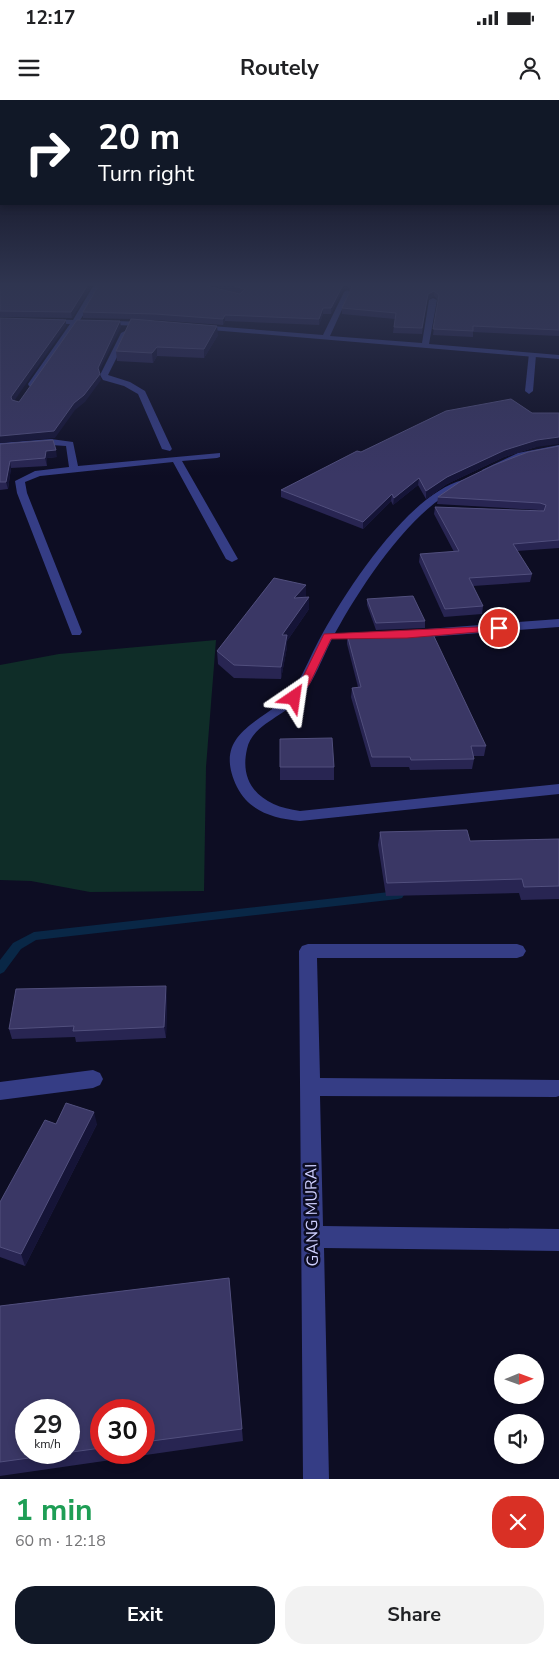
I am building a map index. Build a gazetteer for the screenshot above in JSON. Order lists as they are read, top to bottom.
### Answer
{
  "streets": {
    "street": ["GANG MURAI"]
  },
  "north": "right",
  "page": {
    "status": "12:17",
    "header": "Routely",
    "turn": ["20 m", "Turn right"],
    "speed": "29 km/h",
    "limit": "30",
    "heading": ["1 min", "60 m · 12:18"],
    "buttons": ["Exit", "Share"]
  }
}
